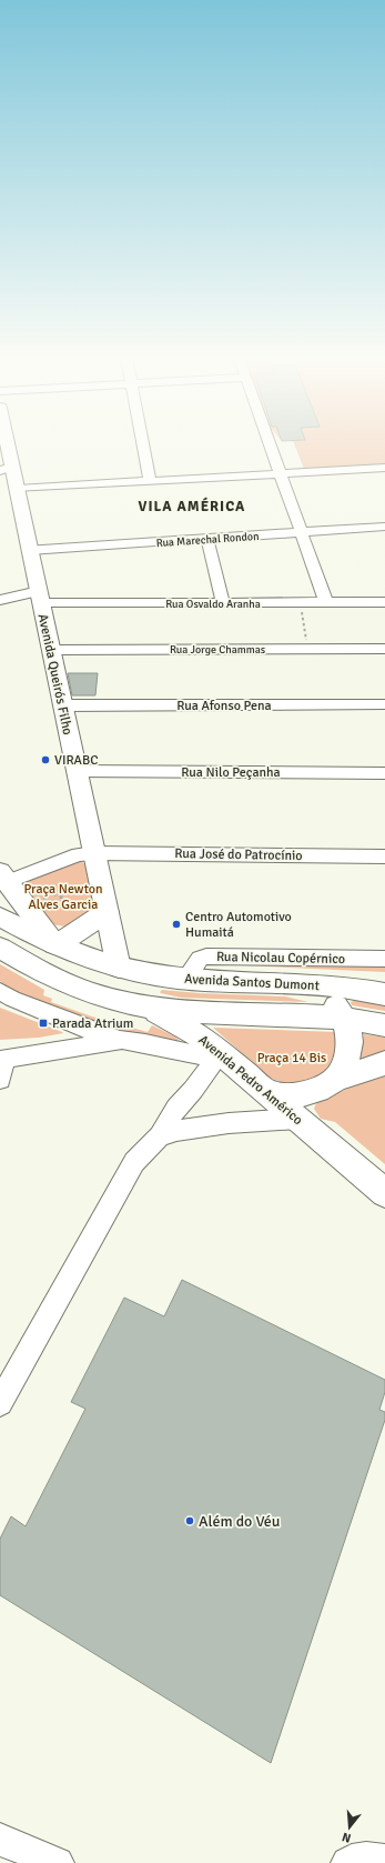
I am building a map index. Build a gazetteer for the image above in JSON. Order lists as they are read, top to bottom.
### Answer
{
  "streets": {
    "main road": ["Avenida Queirós Filho", "Avenida Santos Dumont", "Avenida Pedro Américo"],
    "street": [
      "Rua Marechal Rondon",
      "Rua Osvaldo Aranha",
      "Rua Jorge Chammas",
      "Rua Afonso Pena",
      "Rua Nilo Peçanha",
      "Rua José do Patrocínio",
      "Rua Nicolau Copérnico"
    ]
  },
  "crossings": [
    ["Rua Marechal Rondon", "Avenida Queirós Filho"],
    ["Rua Osvaldo Aranha", "Avenida Queirós Filho"],
    ["Rua Jorge Chammas", "Avenida Queirós Filho"],
    ["Avenida Queirós Filho", "Rua Afonso Pena"],
    ["Avenida Queirós Filho", "Rua Nilo Peçanha"],
    ["Avenida Queirós Filho", "Rua José do Patrocínio"],
    ["Avenida Queirós Filho", "Avenida Santos Dumont"],
    ["Avenida Queirós Filho", "Avenida Pedro Américo"],
    ["Rua Nicolau Copérnico", "Avenida Santos Dumont"],
    ["Avenida Santos Dumont", "Avenida Pedro Américo"]
  ],
  "districts": ["VILA AMÉRICA"],
  "parks": ["Praça Newton Alves Garcia", "Praça 14 Bis"],
  "places": {
    "other": ["VIRABC", "Centro Automotivo Humaitá", "Além do Véu"],
    "transit": ["Parada Atrium"]
  },
  "north": "bottom"
}
